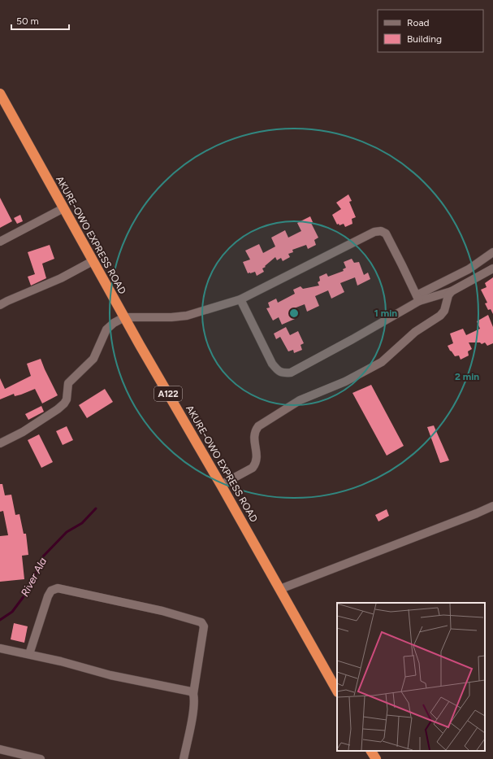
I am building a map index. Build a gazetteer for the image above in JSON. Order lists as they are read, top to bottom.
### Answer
{
  "streets": {
    "highway": ["AKURE-OWO EXPRESS ROAD", "A122"]
  },
  "water": ["River Ala"],
  "legend": ["Road", "Building"],
  "scale_bar": "50 m",
  "rings": ["1 min", "2 min"]
}
